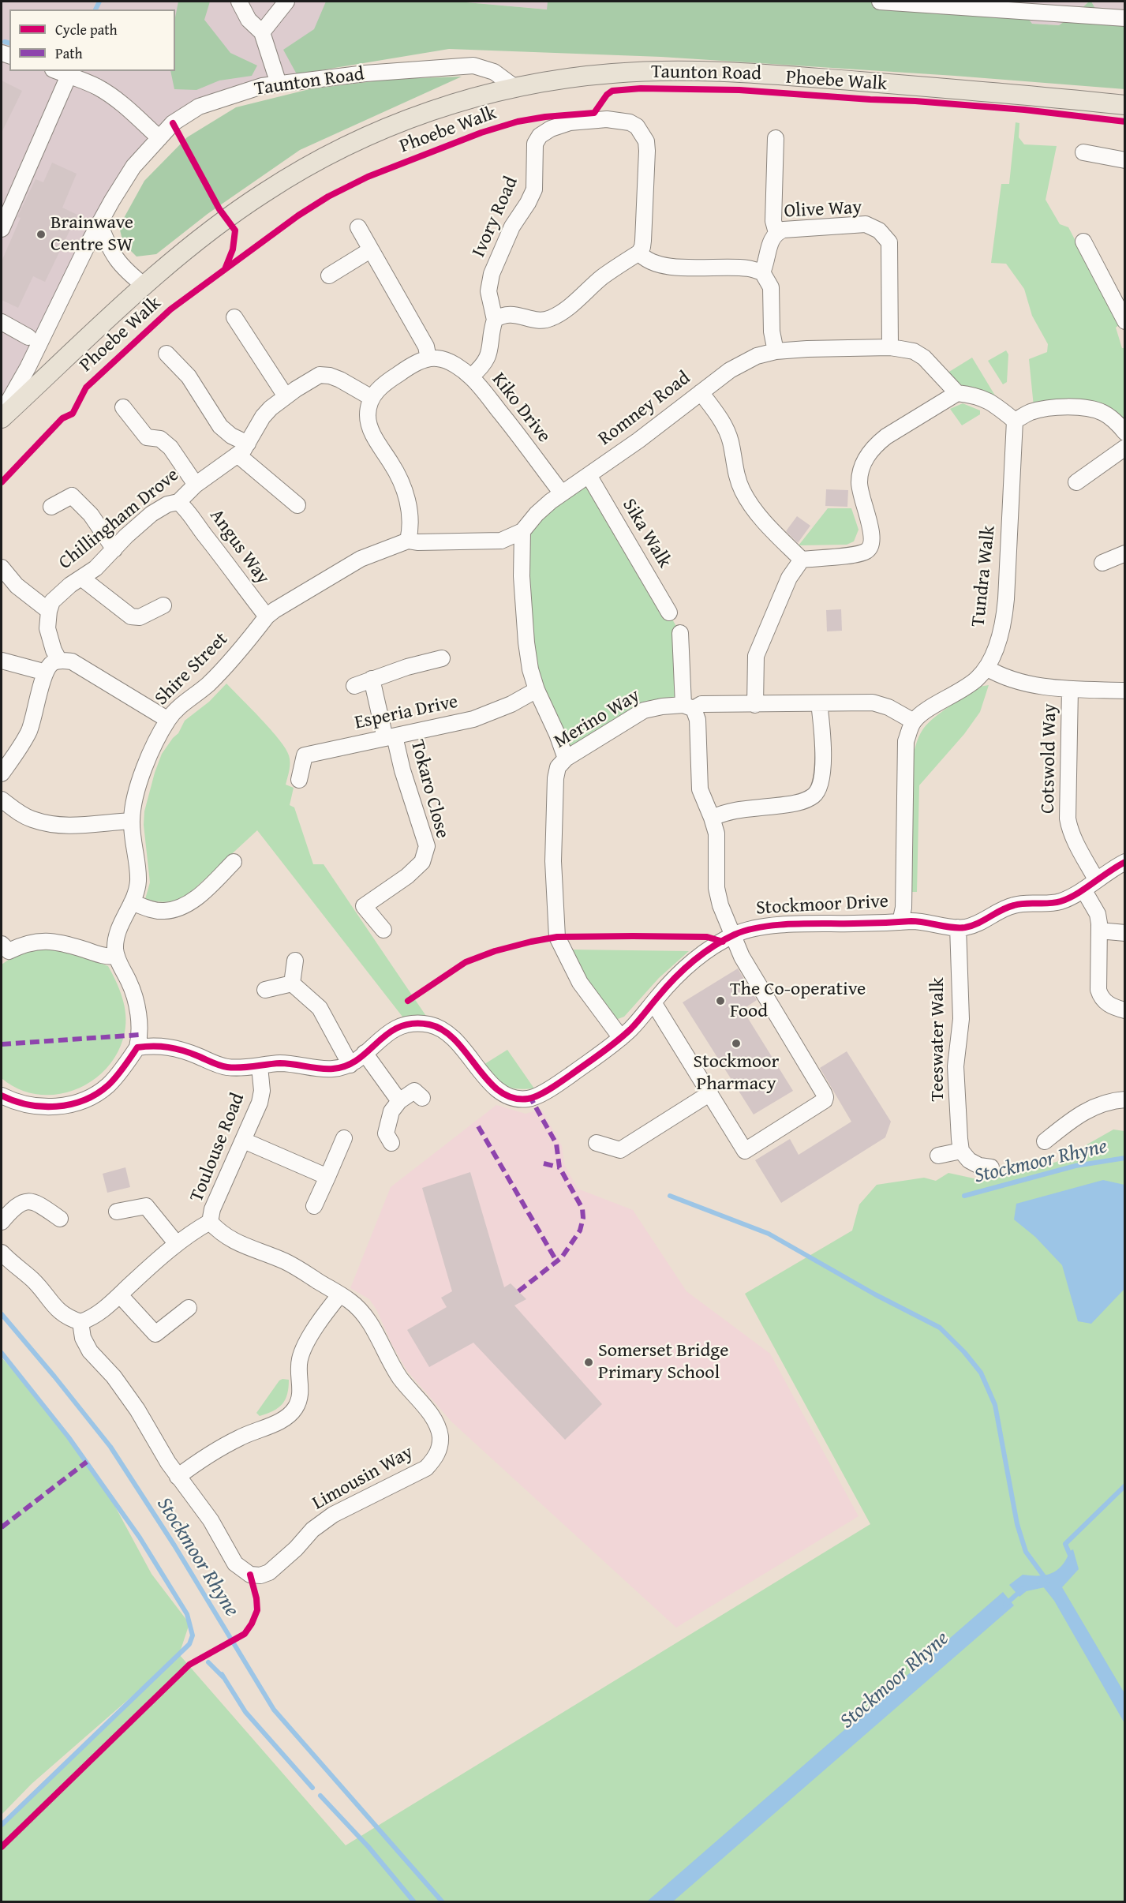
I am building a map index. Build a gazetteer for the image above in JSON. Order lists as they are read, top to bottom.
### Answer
{
  "streets": {
    "main road": ["Taunton Road"],
    "street": [
      "Olive Way",
      "Ivory Road",
      "Kiko Drive",
      "Romney Road",
      "Chillingham Drove",
      "Sika Walk",
      "Angus Way",
      "Tundra Walk",
      "Shire Street",
      "Esperia Drive",
      "Merino Way",
      "Cotswold Way",
      "Tokaro Close",
      "Stockmoor Drive",
      "Teeswater Walk",
      "Toulouse Road",
      "Limousin Way"
    ],
    "cycle path": ["Phoebe Walk"]
  },
  "crossings": [
    ["Olive Way", "Romney Road"],
    ["Kiko Drive", "Romney Road"],
    ["Romney Road", "Sika Walk"],
    ["Romney Road", "Shire Street"],
    ["Chillingham Drove", "Angus Way"],
    ["Angus Way", "Shire Street"],
    ["Tundra Walk", "Merino Way"],
    ["Esperia Drive", "Tokaro Close"],
    ["Merino Way", "Stockmoor Drive"],
    ["Stockmoor Drive", "Teeswater Walk"],
    ["Toulouse Road", "Limousin Way"]
  ],
  "water": ["Stockmoor Rhyne"],
  "places": [
    "Brainwave Centre SW",
    "The Co-operative Food",
    "Stockmoor Pharmacy",
    "Somerset Bridge Primary School"
  ],
  "legend": ["Cycle path", "Path"]
}
